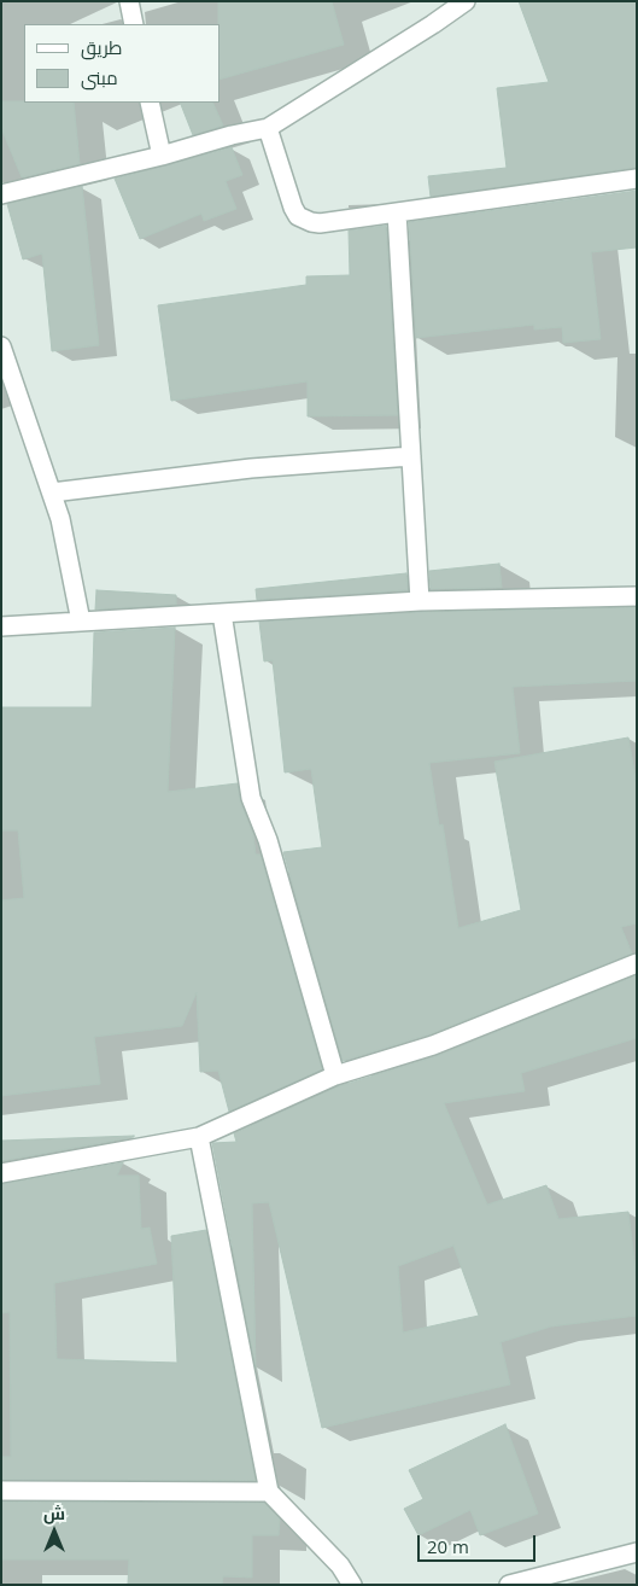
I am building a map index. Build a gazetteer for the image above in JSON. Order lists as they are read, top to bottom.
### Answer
{
  "legend": ["طريق", "مبنى"],
  "scale_bar": "20 m",
  "north": "top"
}
